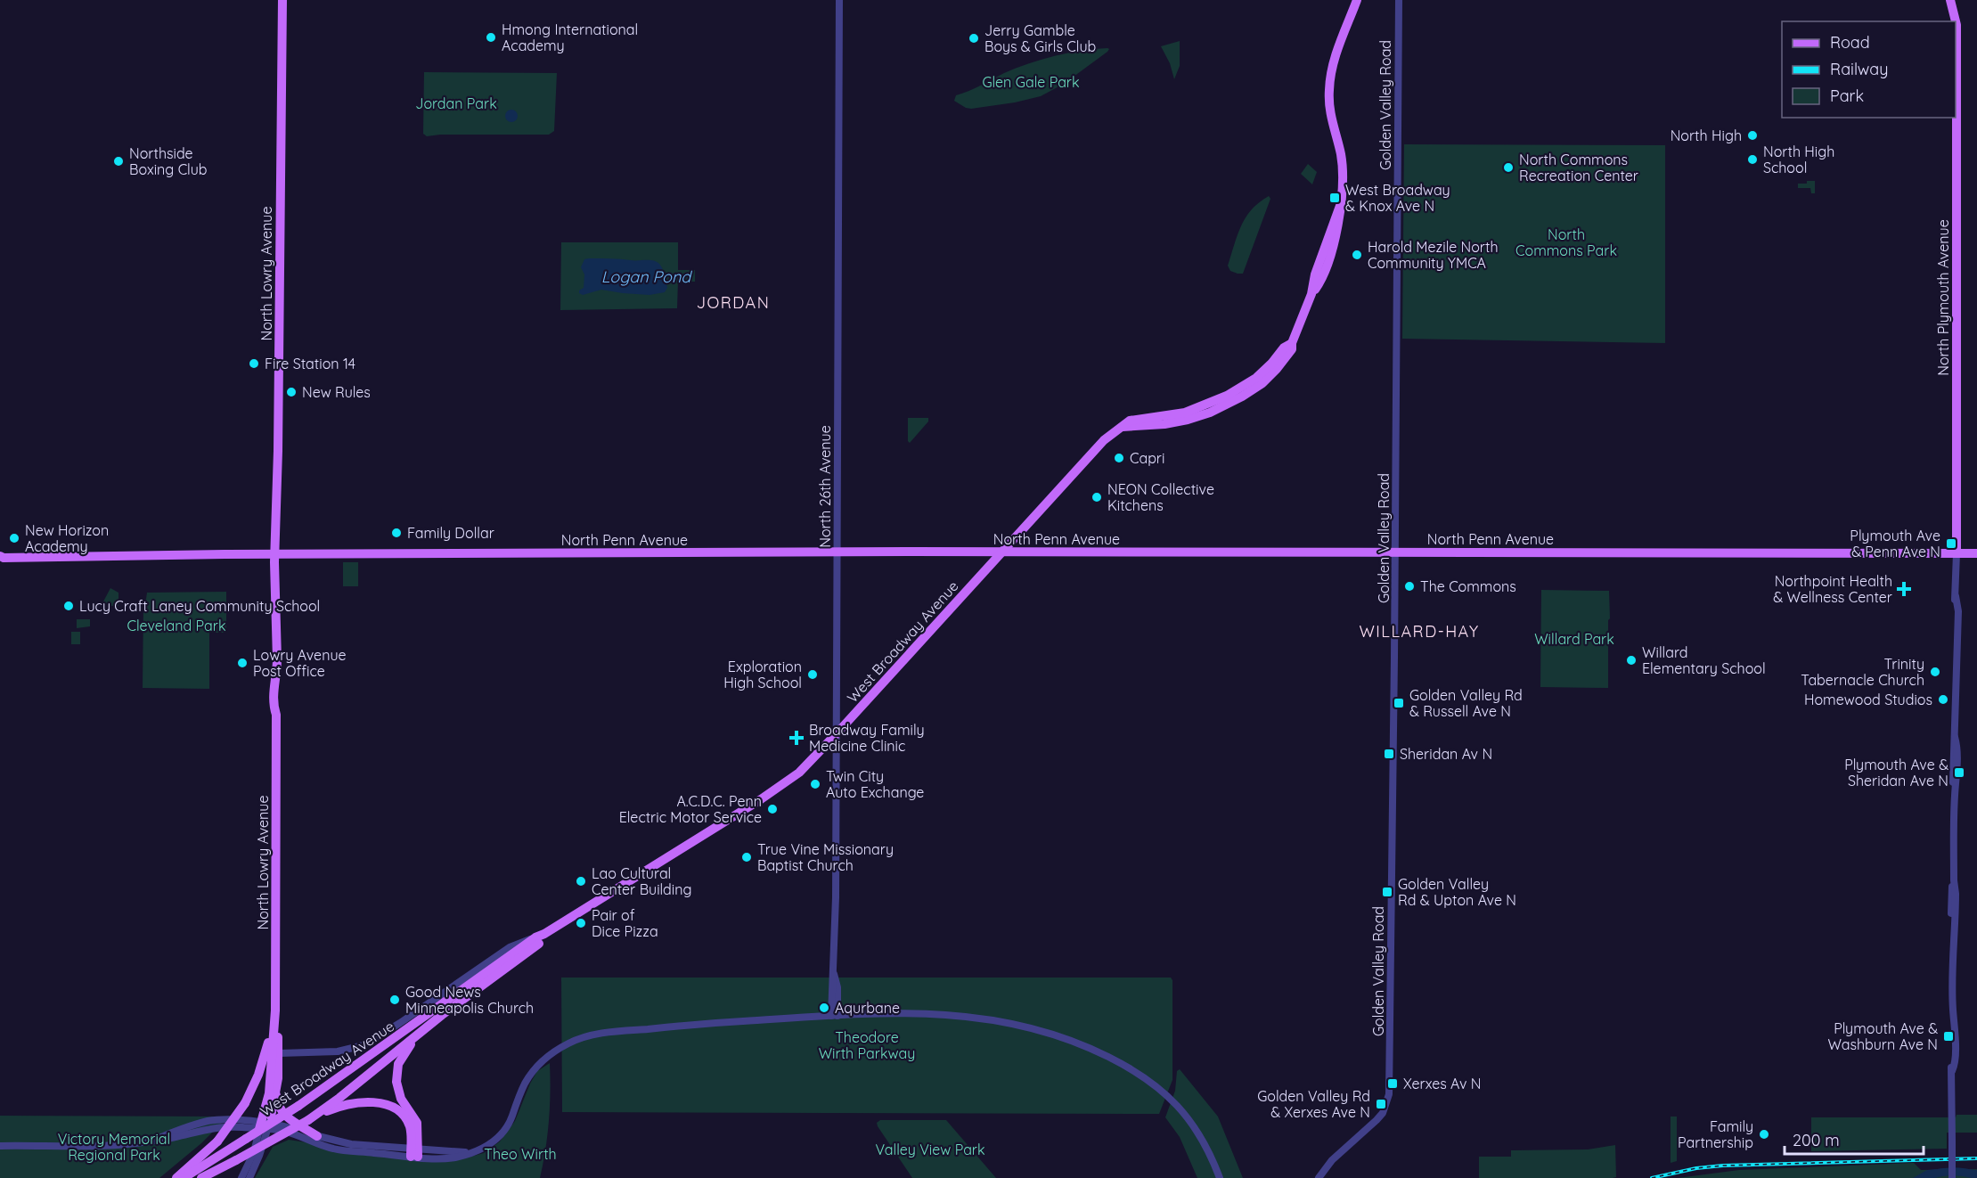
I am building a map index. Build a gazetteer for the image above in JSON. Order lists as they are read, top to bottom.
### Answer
{
  "streets": {
    "main road": [
      "North Lowry Avenue",
      "North Plymouth Avenue",
      "North Penn Avenue",
      "West Broadway Avenue"
    ],
    "street": ["Golden Valley Road", "North 26th Avenue"]
  },
  "crossings": [
    ["Golden Valley Road", "North Penn Avenue"],
    ["North Lowry Avenue", "North Penn Avenue"],
    ["North Lowry Avenue", "West Broadway Avenue"],
    ["North Plymouth Avenue", "North Penn Avenue"],
    ["North 26th Avenue", "North Penn Avenue"],
    ["North 26th Avenue", "West Broadway Avenue"],
    ["North Penn Avenue", "West Broadway Avenue"]
  ],
  "districts": ["JORDAN", "WILLARD-HAY"],
  "water": ["Logan Pond"],
  "parks": [
    "Glen Gale Park",
    "Jordan Park",
    "North Commons Park",
    "Cleveland Park",
    "Willard Park",
    "Theodore Wirth Parkway",
    "Victory Memorial Regional Park",
    "Valley View Park",
    "Theo Wirth"
  ],
  "places": {
    "other": [
      "Hmong International Academy",
      "Jerry Gamble Boys & Girls Club",
      "North High",
      "North High School",
      "Northside Boxing Club",
      "North Commons Recreation Center",
      "Harold Mezile North Community YMCA",
      "Fire Station 14",
      "New Rules",
      "Capri",
      "NEON Collective Kitchens",
      "Family Dollar",
      "New Horizon Academy",
      "The Commons",
      "Lucy Craft Laney Community School",
      "Willard Elementary School",
      "Lowry Avenue Post Office",
      "Trinity Tabernacle Church",
      "Exploration High School",
      "Homewood Studios",
      "Twin City Auto Exchange",
      "A.C.D.C. Penn Electric Motor Service",
      "True Vine Missionary Baptist Church",
      "Lao Cultural Center Building",
      "Pair of Dice Pizza",
      "Good News Minneapolis Church",
      "Aqurbane",
      "Family Partnership"
    ],
    "transit": [
      "West Broadway & Knox Ave N",
      "Plymouth Ave & Penn Ave N",
      "Golden Valley Rd & Russell Ave N",
      "Sheridan Av N",
      "Plymouth Ave & Sheridan Ave N",
      "Golden Valley Rd & Upton Ave N",
      "Plymouth Ave & Washburn Ave N",
      "Xerxes Av N",
      "Golden Valley Rd & Xerxes Ave N"
    ],
    "health": ["Northpoint Health & Wellness Center", "Broadway Family Medicine Clinic"]
  },
  "legend": ["Road", "Railway", "Park"],
  "scale_bar": "200 m"
}
